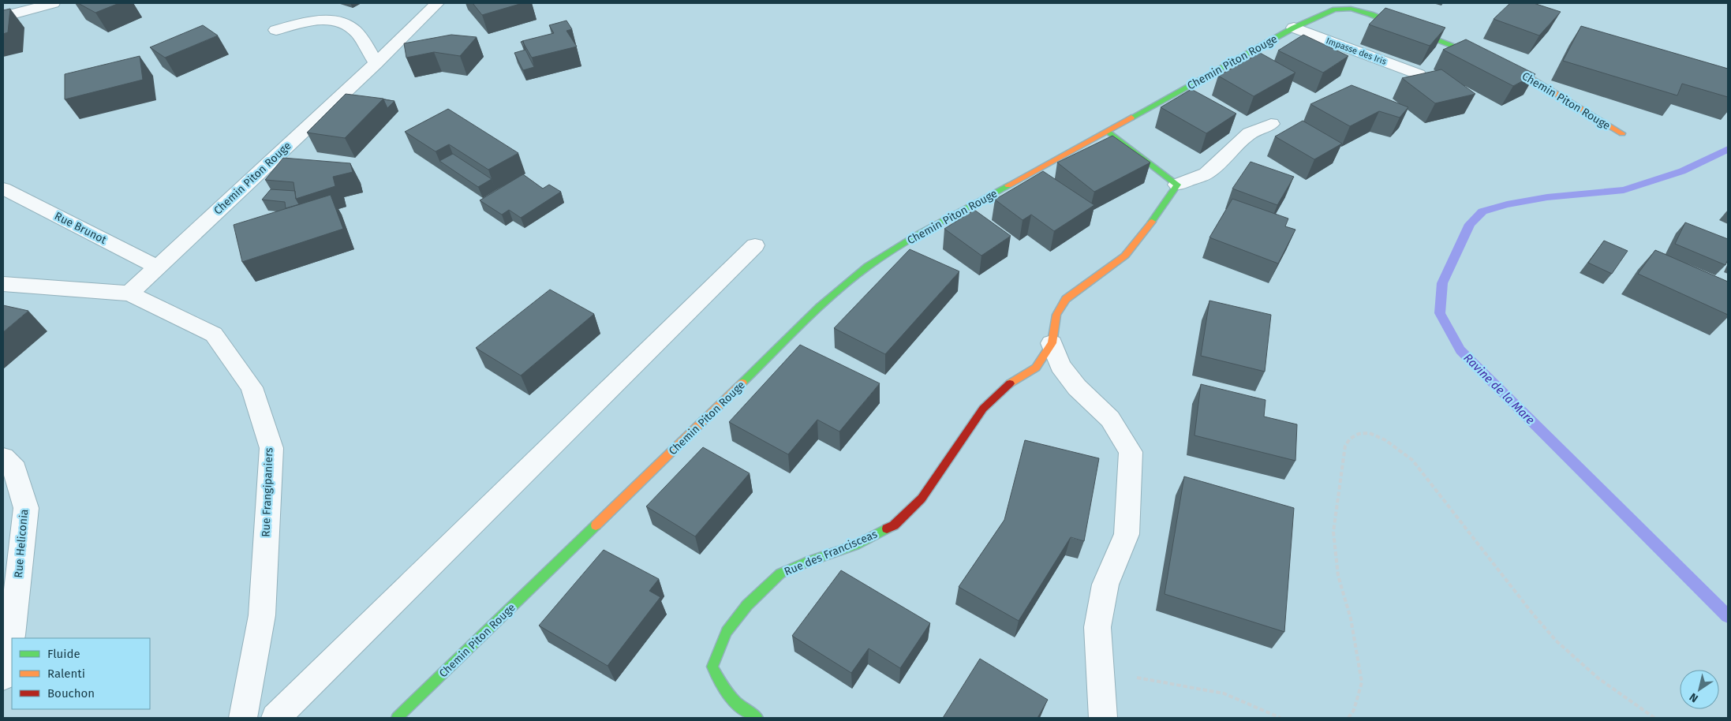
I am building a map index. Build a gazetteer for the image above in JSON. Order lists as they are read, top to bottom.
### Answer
{
  "streets": {
    "street": [
      "Impasse des Iris",
      "Chemin Piton Rouge",
      "Rue Brunot",
      "Rue Frangipaniers",
      "Rue Heliconia",
      "Rue des Francisceas"
    ]
  },
  "crossings": [
    ["Impasse des Iris", "Chemin Piton Rouge"],
    ["Chemin Piton Rouge", "Rue Brunot"],
    ["Chemin Piton Rouge", "Rue Frangipaniers"]
  ],
  "water": ["Ravine de la Mare"],
  "legend": ["Fluide", "Ralenti", "Bouchon"],
  "north": "bottom left"
}
